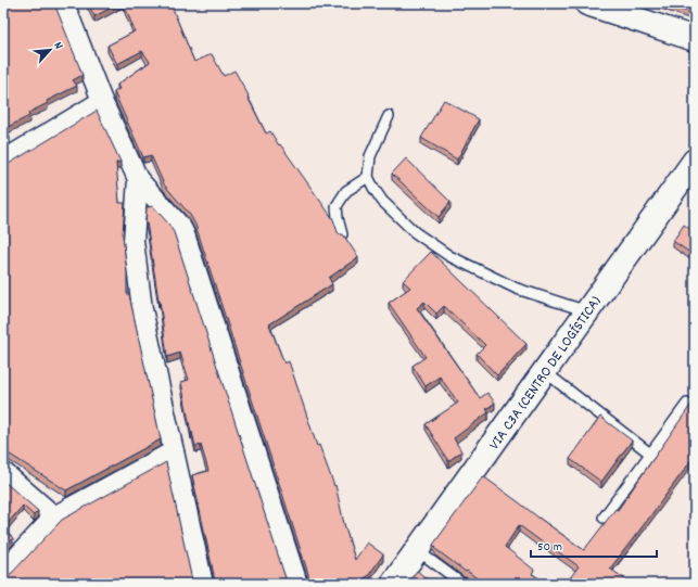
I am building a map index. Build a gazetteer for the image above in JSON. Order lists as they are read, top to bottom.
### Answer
{
  "streets": {
    "street": ["VIA C3A (CENTRO DE LOGÍSTICA)"]
  },
  "scale_bar": "50 m",
  "north": "top right"
}
